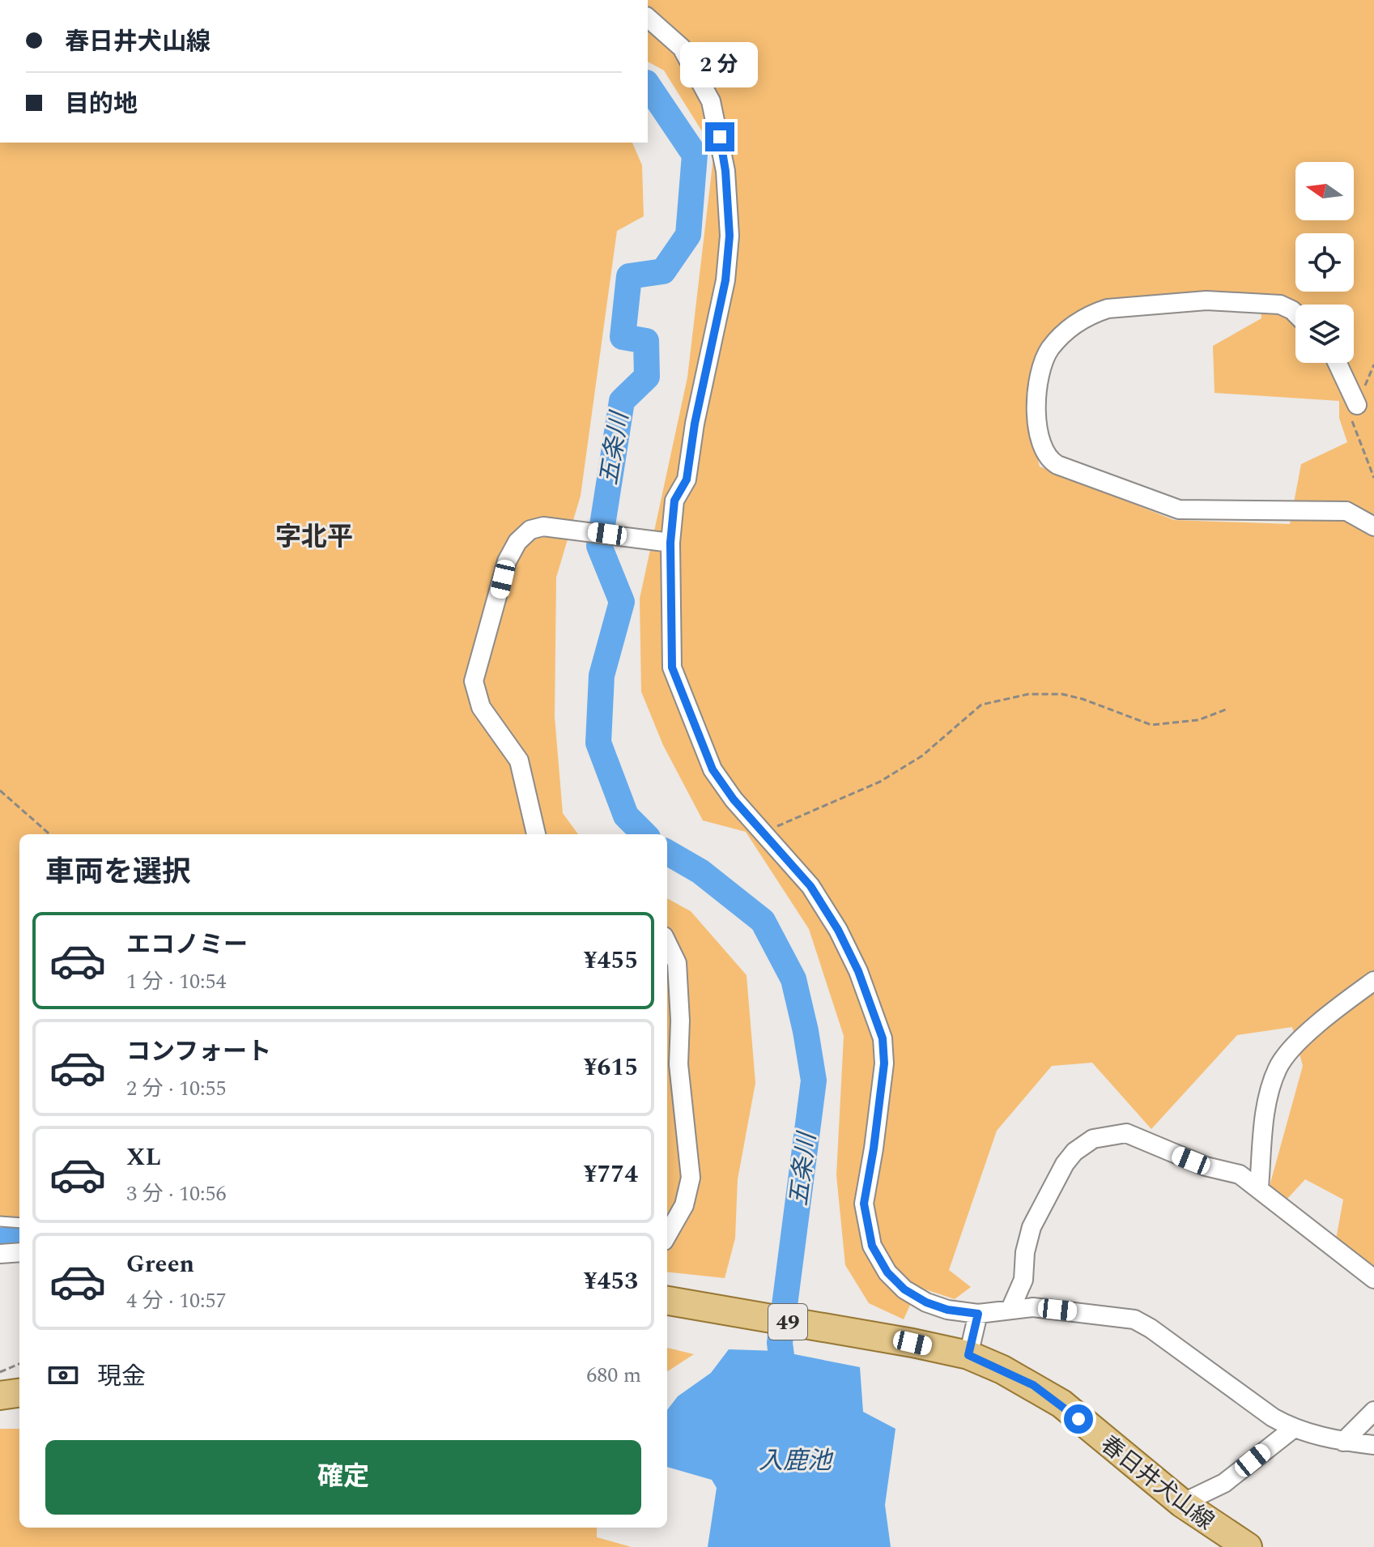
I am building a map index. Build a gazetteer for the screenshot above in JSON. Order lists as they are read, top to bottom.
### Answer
{
  "streets": {
    "main road": ["49", "春日井犬山線"]
  },
  "districts": ["字北平"],
  "water": ["五条川", "入鹿池"],
  "north": "left",
  "page": {
    "banner": ["春日井犬山線", "目的地"],
    "bubble": "2 分",
    "heading": "車両を選択",
    "list": [
      {
        "name": "エコノミー",
        "note": "1 分 · 10:54",
        "value": "¥455"
      },
      {
        "name": "コンフォート",
        "note": "2 分 · 10:55",
        "value": "¥615"
      },
      {
        "name": "XL",
        "note": "3 分 · 10:56",
        "value": "¥774"
      },
      {
        "name": "Green",
        "note": "4 分 · 10:57",
        "value": "¥453"
      }
    ],
    "pay": ["現金", "680 m"],
    "buttons": "確定"
  }
}
